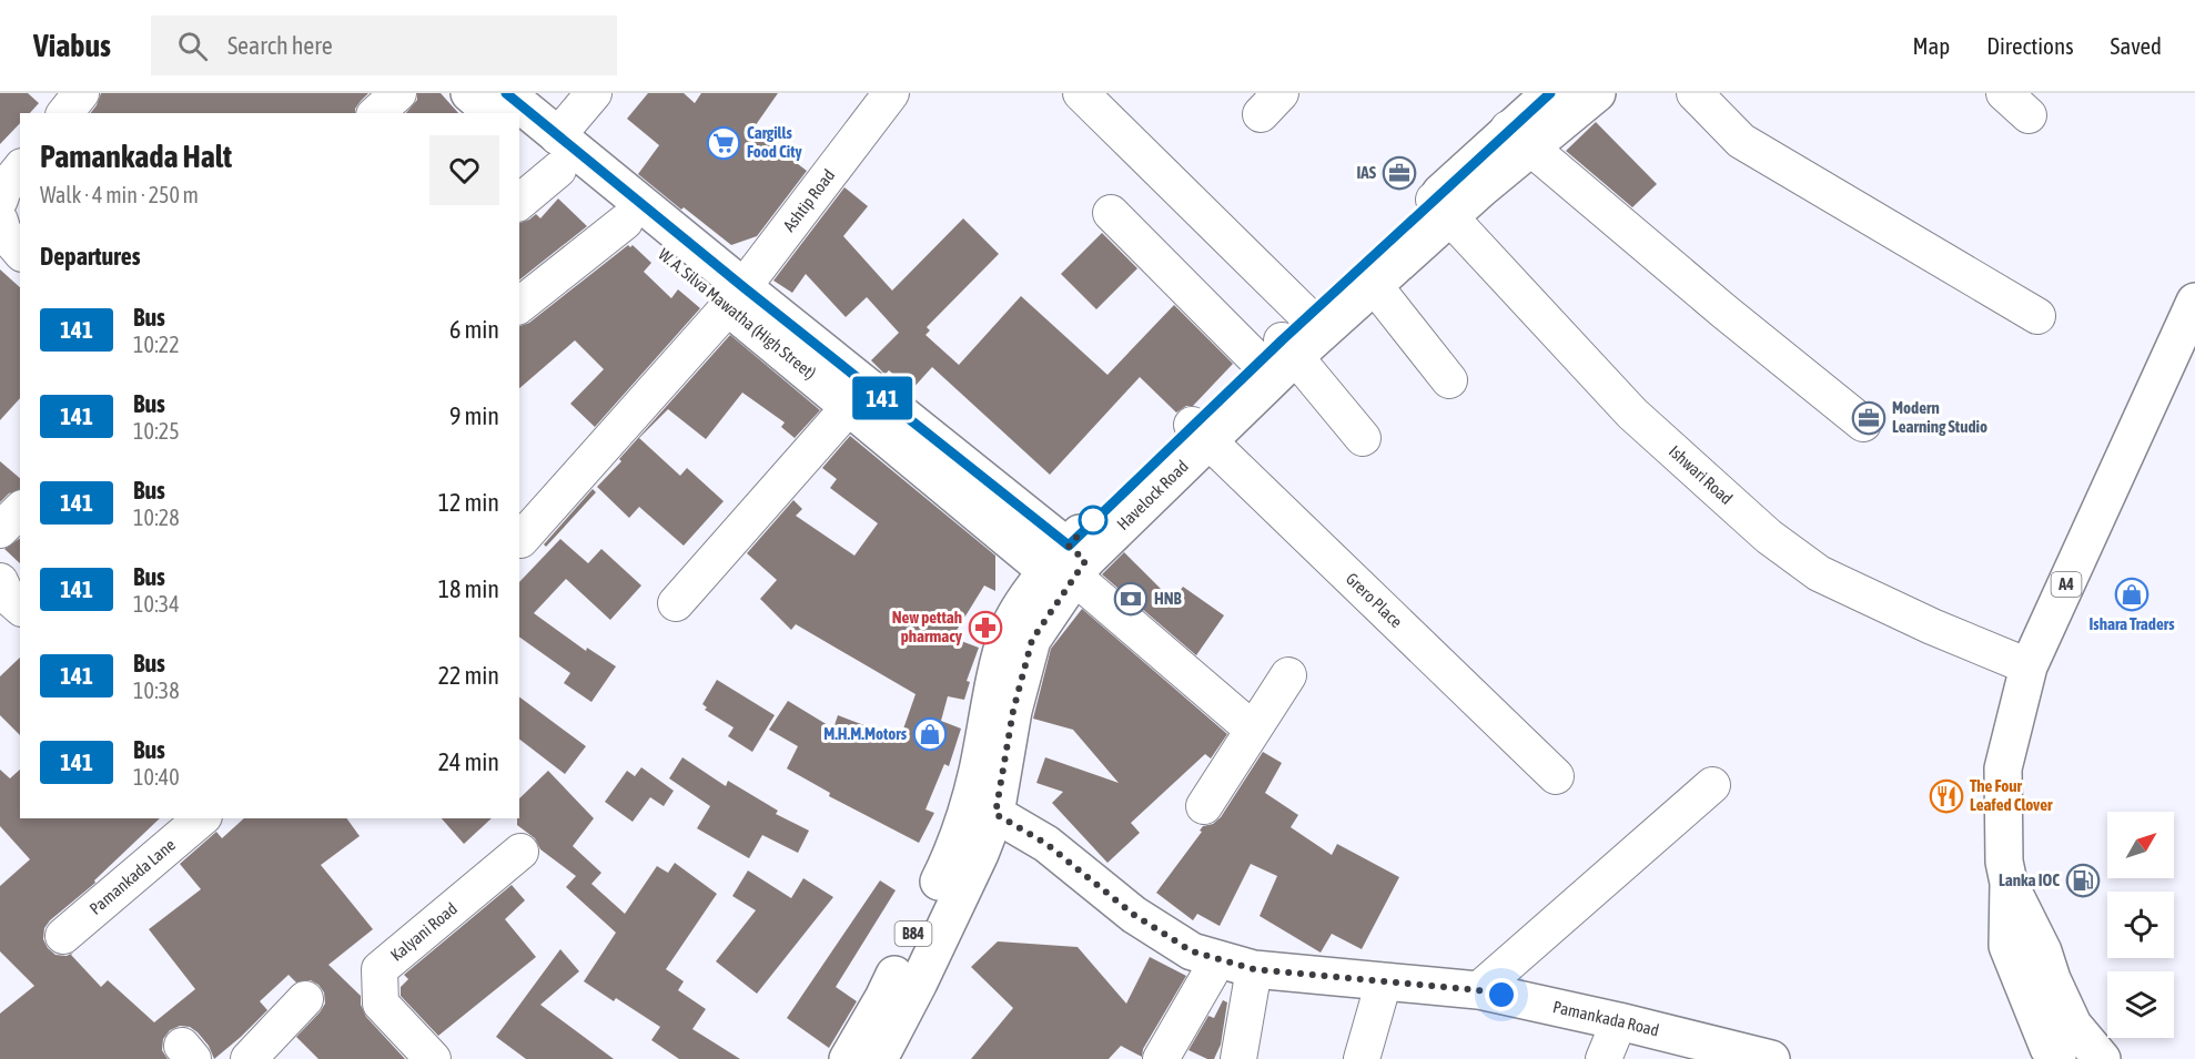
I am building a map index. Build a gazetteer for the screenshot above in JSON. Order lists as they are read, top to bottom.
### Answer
{
  "streets": {
    "main road": [
      "W. A. Silva Mawatha (High Street)",
      "Havelock Road",
      "A4",
      "B84",
      "Pamankada Road"
    ],
    "street": [
      "Ashtip Road",
      "Ishwari Road",
      "Grero Place",
      "Pamankada Lane",
      "Kalyani Road"
    ]
  },
  "crossings": [
    ["Ashtip Road", "W. A. Silva Mawatha (High Street)"],
    ["W. A. Silva Mawatha (High Street)", "Havelock Road"],
    ["Ishwari Road", "Havelock Road"],
    ["Ishwari Road", "A4"],
    ["Havelock Road", "Grero Place"],
    ["Havelock Road", "Pamankada Road"]
  ],
  "places": {
    "supermarket": ["Cargills Food City"],
    "office": ["IAS", "Modern Learning Studio"],
    "shop": ["Ishara Traders", "M.H.M.Motors"],
    "bank": ["HNB"],
    "pharmacy": ["New pettah pharmacy"],
    "restaurant": ["The Four Leafed Clover"],
    "fuel station": ["Lanka IOC"]
  },
  "lines": ["bus line 141"],
  "north": "top right",
  "page": {
    "header": "Viabus",
    "search": "Search here",
    "nav": ["Map", "Directions", "Saved"],
    "on_map": "141",
    "heading": [
      ["Pamankada Halt", "Walk · 4 min · 250 m"],
      "Departures"
    ],
    "list": [
      {
        "mark": "141",
        "name": "Bus",
        "note": "10:22",
        "value": "6 min"
      },
      {
        "mark": "141",
        "name": "Bus",
        "note": "10:25",
        "value": "9 min"
      },
      {
        "mark": "141",
        "name": "Bus",
        "note": "10:28",
        "value": "12 min"
      },
      {
        "mark": "141",
        "name": "Bus",
        "note": "10:34",
        "value": "18 min"
      },
      {
        "mark": "141",
        "name": "Bus",
        "note": "10:38",
        "value": "22 min"
      },
      {
        "mark": "141",
        "name": "Bus",
        "note": "10:40",
        "value": "24 min"
      }
    ]
  }
}
